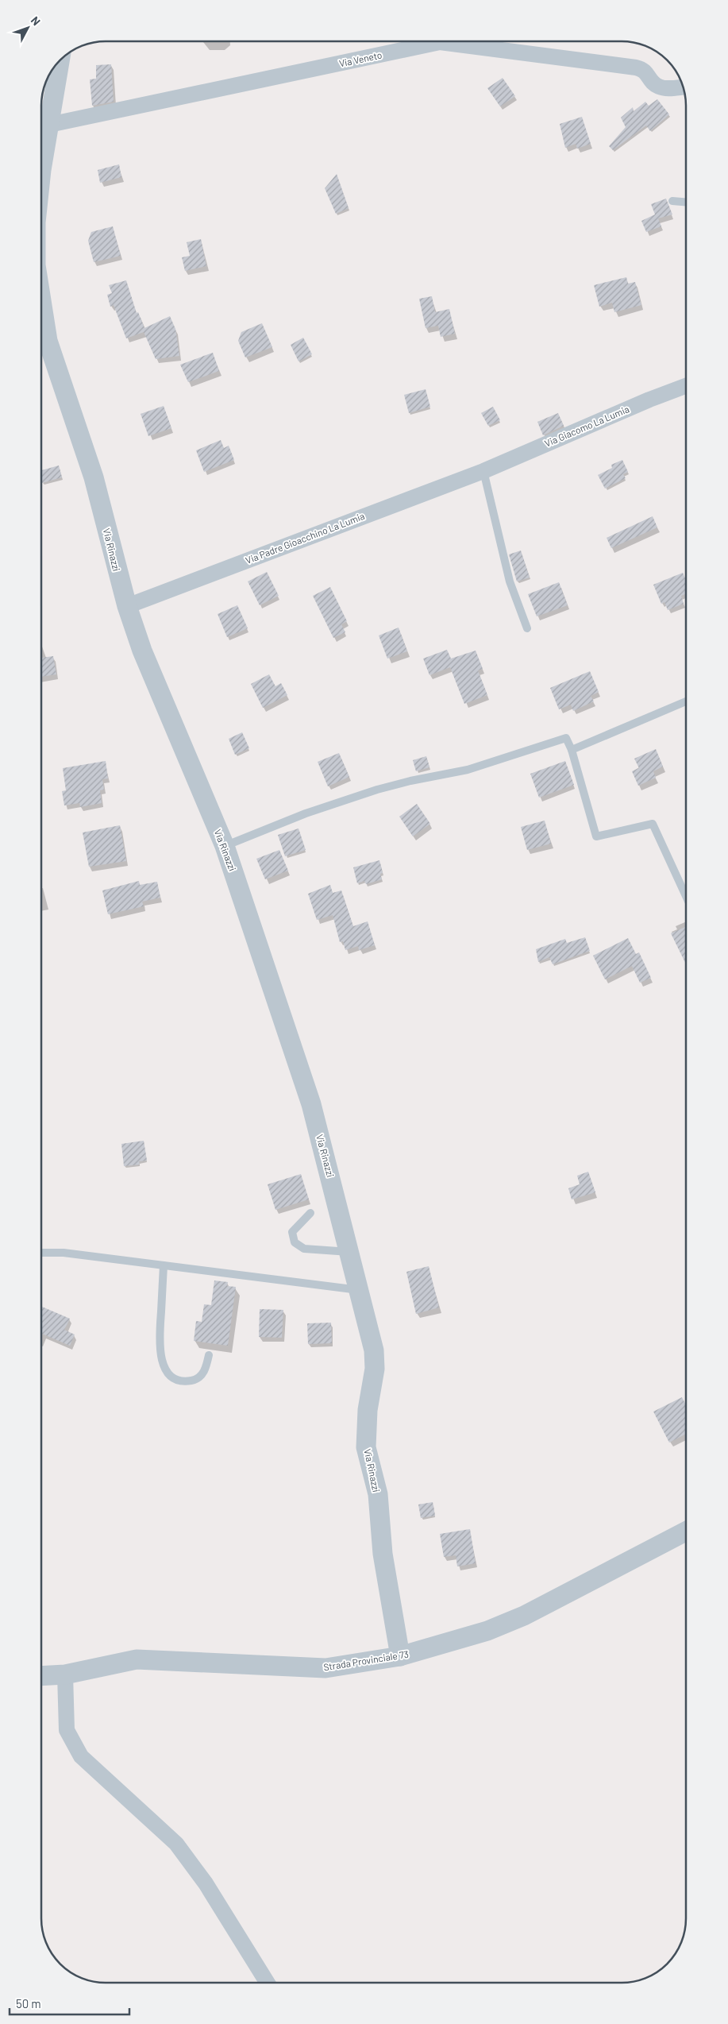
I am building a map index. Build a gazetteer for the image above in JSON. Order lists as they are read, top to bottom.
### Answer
{
  "streets": {
    "street": [
      "Via Veneto",
      "Via Giacomo La Lumia",
      "Via Padre Gioacchino La Lumia",
      "Via Rinazzi",
      "Strada Provinciale 73"
    ]
  },
  "crossings": [
    ["Via Veneto", "Via Rinazzi"],
    ["Via Giacomo La Lumia", "Via Padre Gioacchino La Lumia"],
    ["Via Padre Gioacchino La Lumia", "Via Rinazzi"],
    ["Via Rinazzi", "Strada Provinciale 73"]
  ],
  "scale_bar": "50 m",
  "north": "top right"
}
